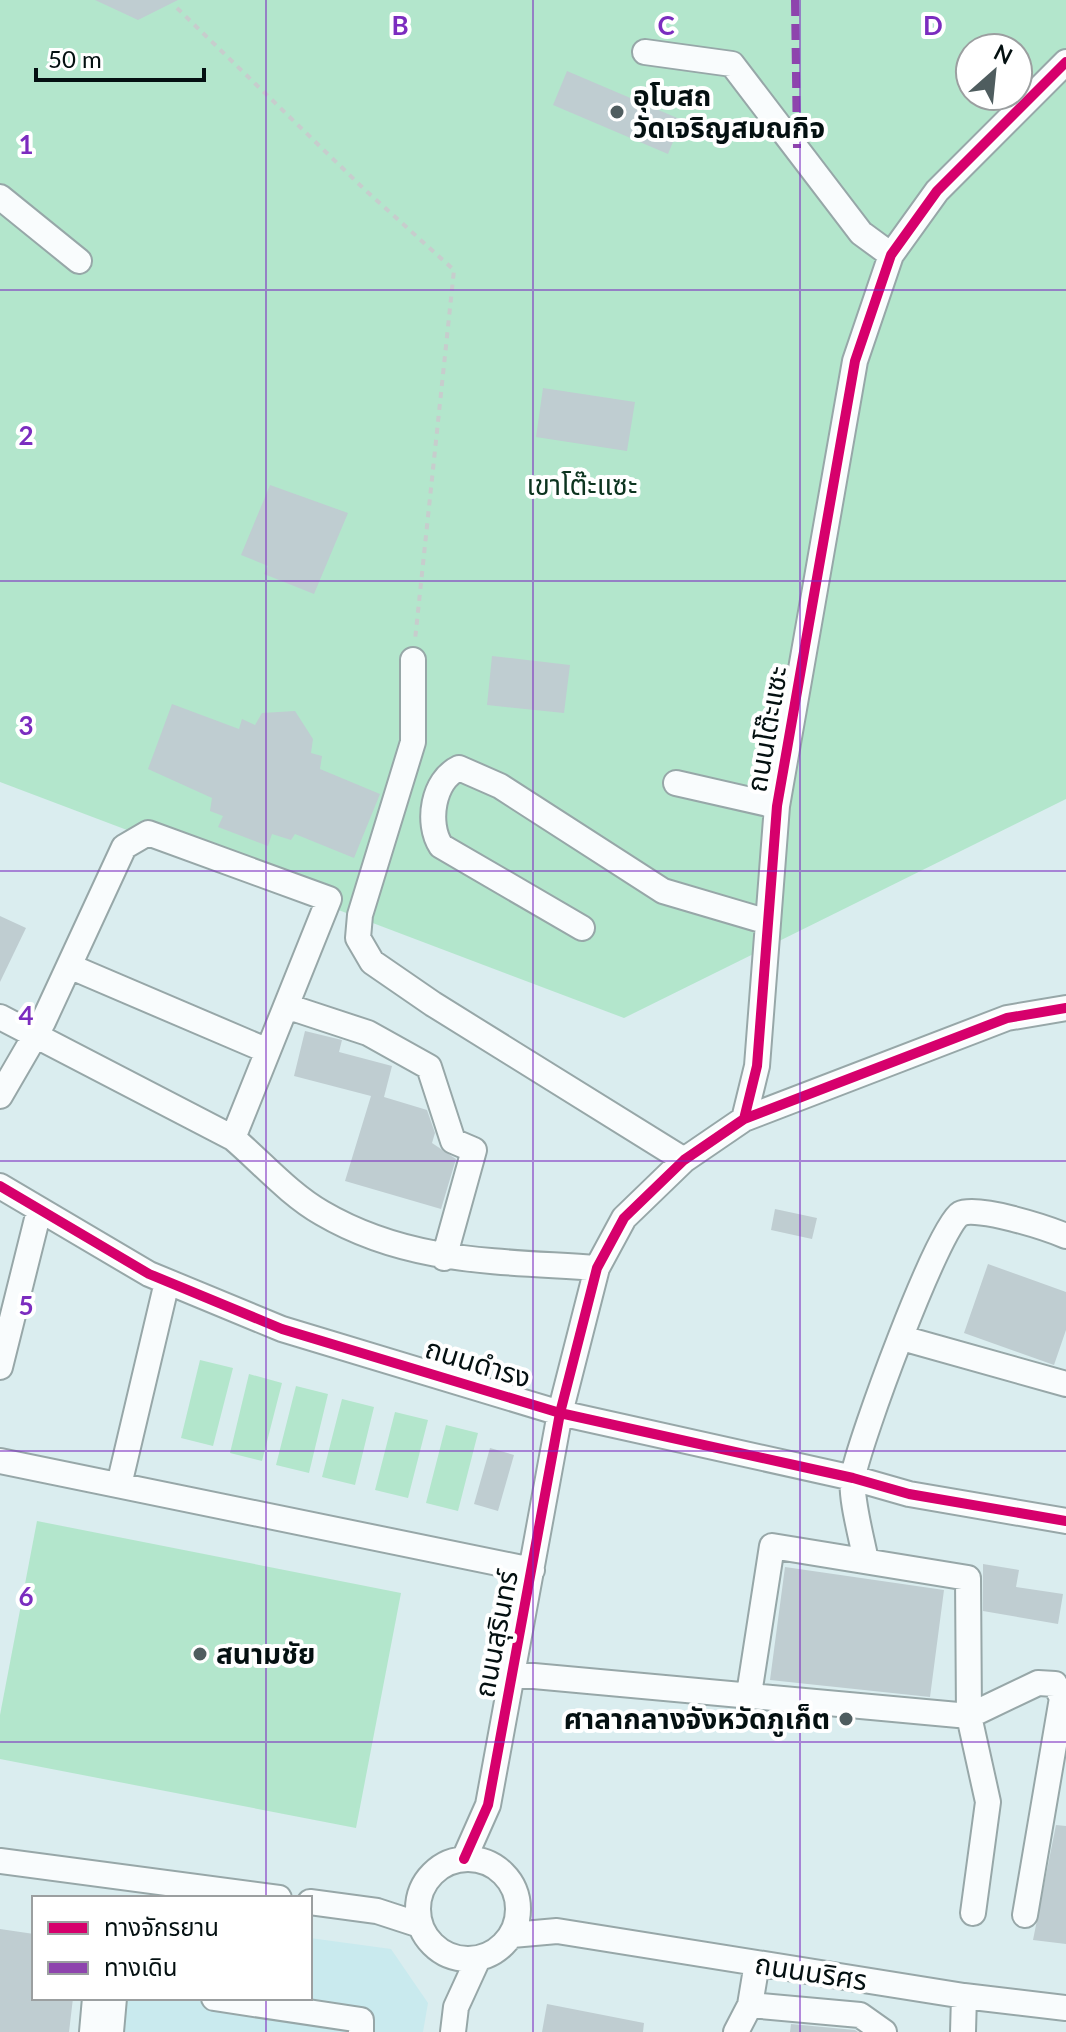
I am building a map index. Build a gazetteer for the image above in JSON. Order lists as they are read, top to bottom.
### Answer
{
  "streets": {
    "street": [
      "ถนนโต๊ะแซะ",
      "ถนนดำรง",
      "ถนนสุรินทร์",
      "ถนนนริศร"
    ]
  },
  "crossings": [
    ["ถนนดำรง", "ถนนสุรินทร์"],
    ["ถนนสุรินทร์", "ถนนนริศร"]
  ],
  "parks": ["เขาโต๊ะแซะ"],
  "places": ["อุโบสถ วัดเจริญสมณกิจ", "สนามชัย", "ศาลากลางจังหวัดภูเก็ต"],
  "legend": ["ทางจักรยาน", "ทางเดิน"],
  "scale_bar": "50 m",
  "north": "top right",
  "grid": {
    "columns": ["B", "C", "D"],
    "rows": [
      "1",
      "2",
      "3",
      "4",
      "5",
      "6"
    ]
  }
}
